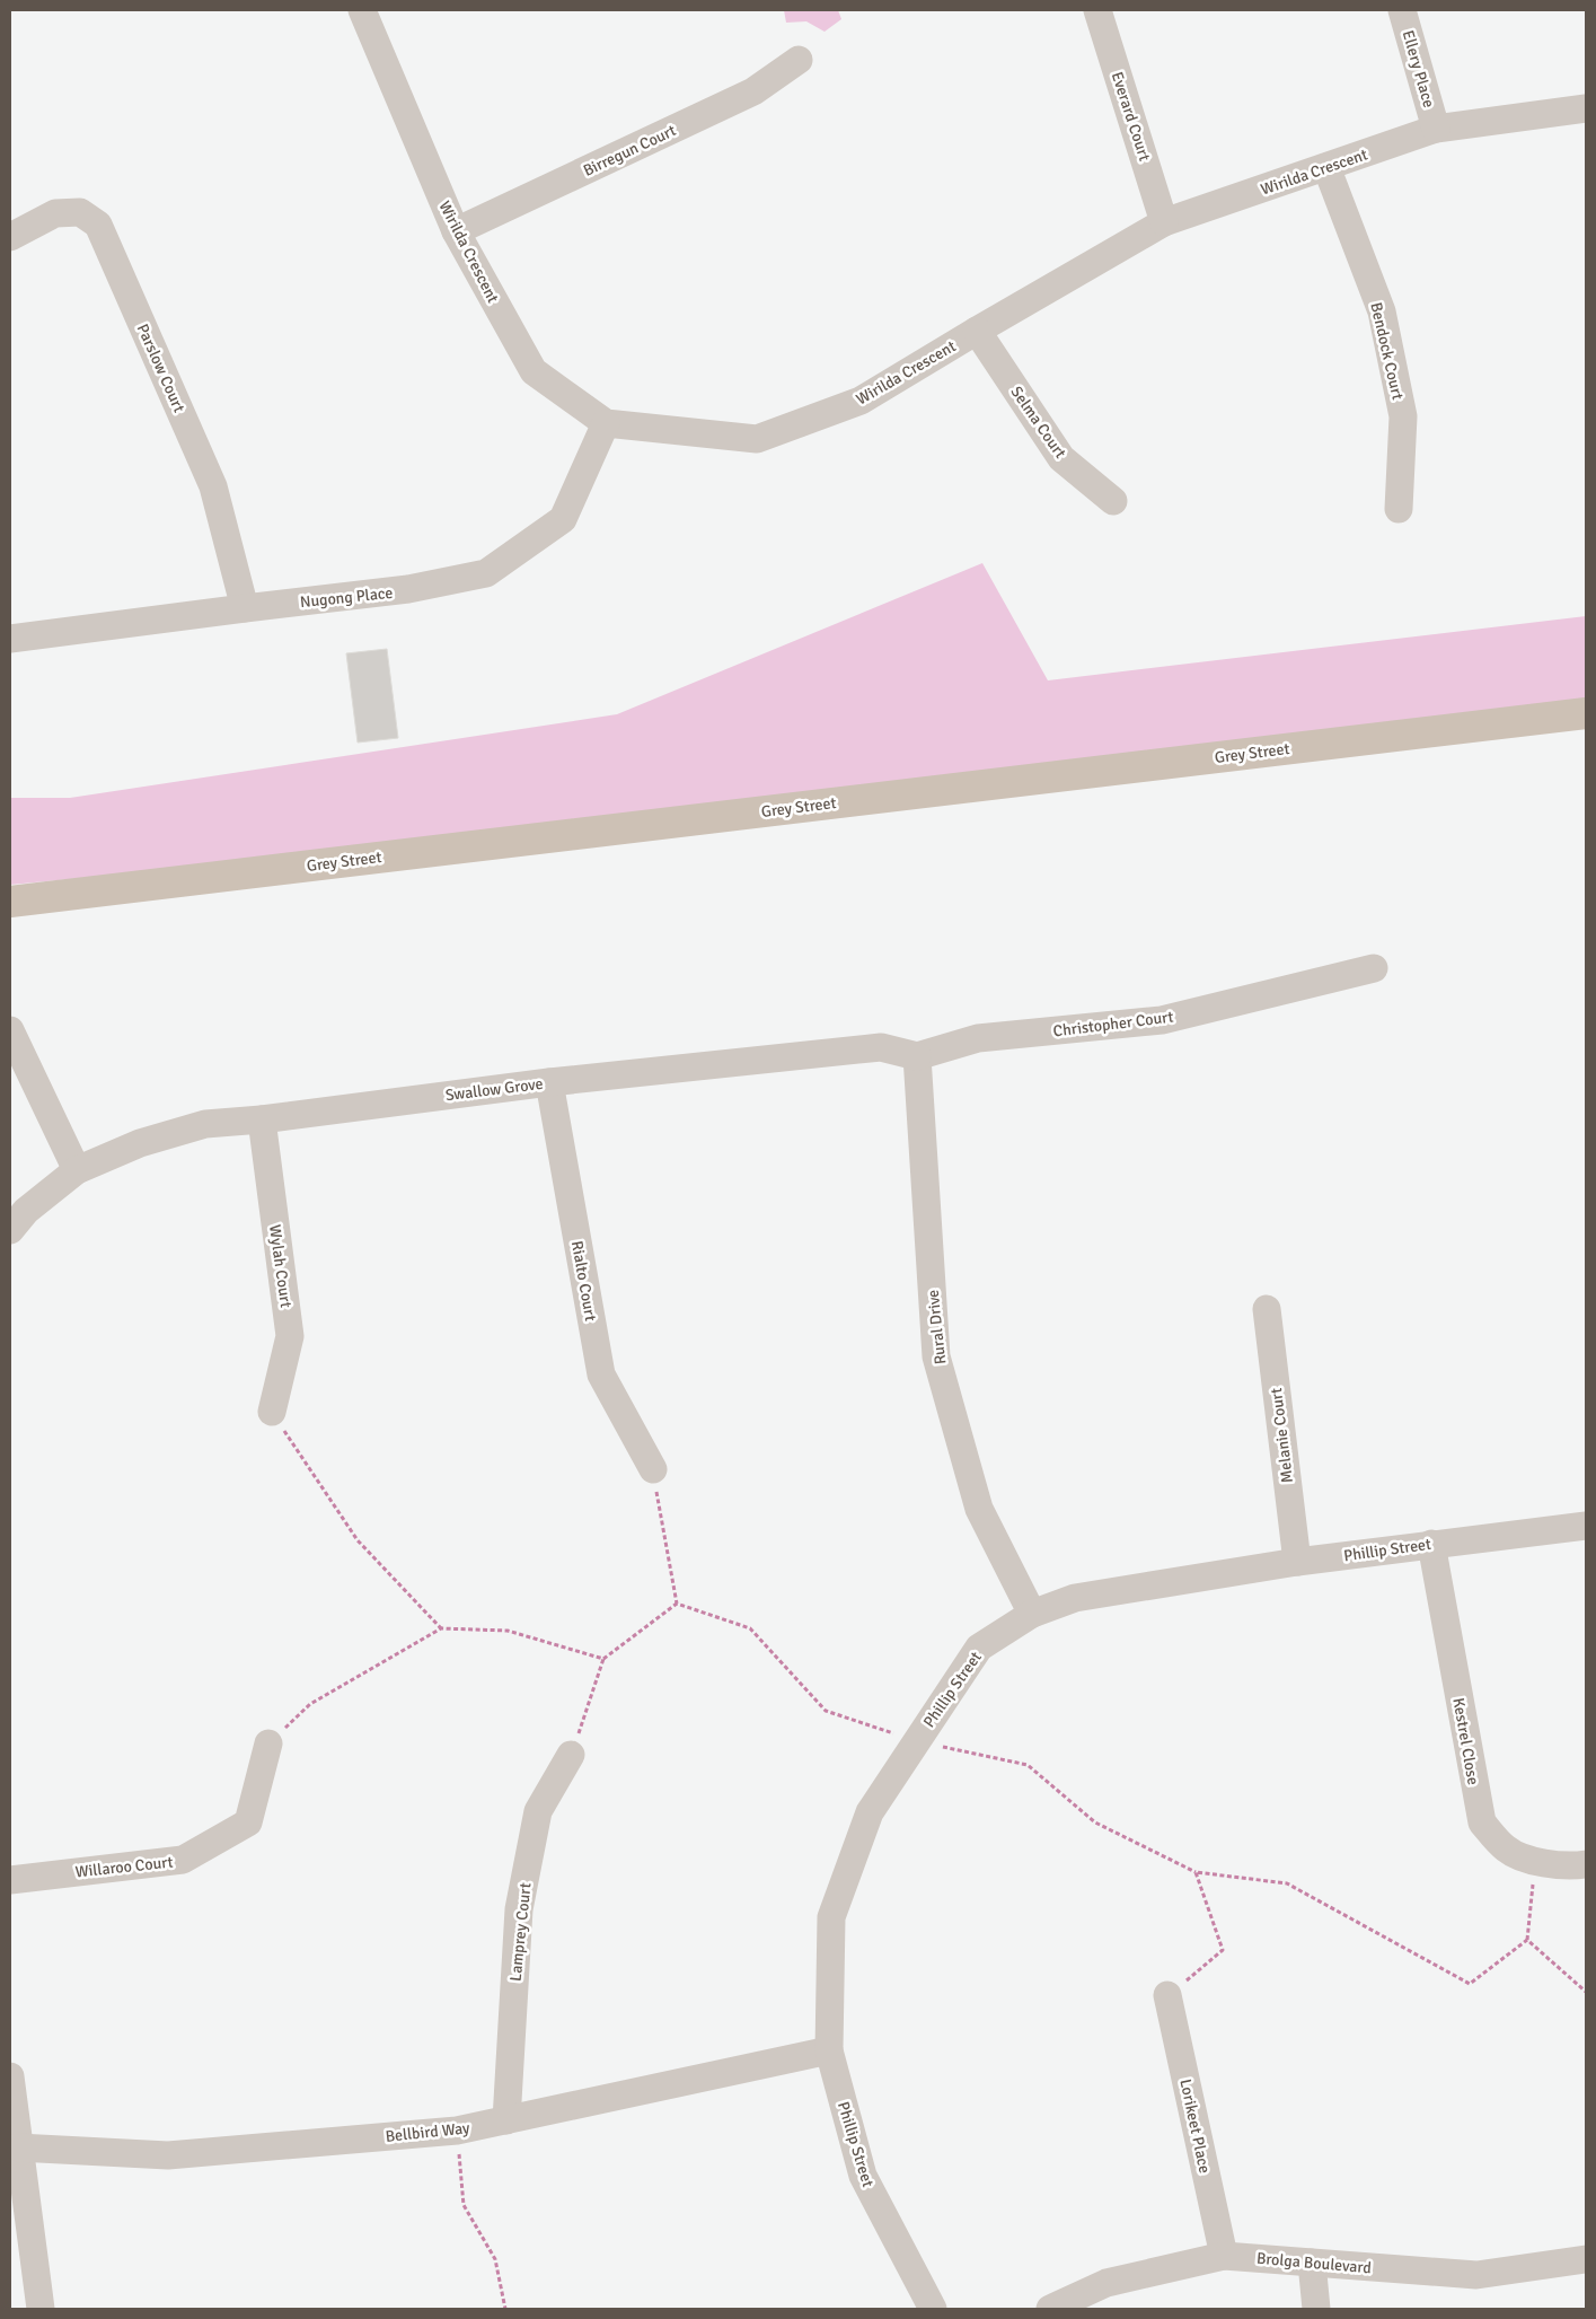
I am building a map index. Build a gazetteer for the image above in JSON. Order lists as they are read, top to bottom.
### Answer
{
  "streets": {
    "main road": ["Grey Street"],
    "street": [
      "Ellery Place",
      "Everard Court",
      "Birregun Court",
      "Wirilda Crescent",
      "Bendock Court",
      "Parslow Court",
      "Selma Court",
      "Nugong Place",
      "Christopher Court",
      "Swallow Grove",
      "Wylah Court",
      "Rialto Court",
      "Rural Drive",
      "Melanie Court",
      "Phillip Street",
      "Kestrel Close",
      "Willaroo Court",
      "Lamprey Court",
      "Lorikeet Place",
      "Bellbird Way",
      "Brolga Boulevard"
    ]
  },
  "crossings": [
    ["Ellery Place", "Wirilda Crescent"],
    ["Everard Court", "Wirilda Crescent"],
    ["Birregun Court", "Wirilda Crescent"],
    ["Wirilda Crescent", "Bendock Court"],
    ["Wirilda Crescent", "Selma Court"],
    ["Wirilda Crescent", "Nugong Place"],
    ["Parslow Court", "Nugong Place"],
    ["Christopher Court", "Swallow Grove"],
    ["Christopher Court", "Rural Drive"],
    ["Swallow Grove", "Wylah Court"],
    ["Swallow Grove", "Rialto Court"],
    ["Swallow Grove", "Rural Drive"],
    ["Rural Drive", "Phillip Street"],
    ["Melanie Court", "Phillip Street"],
    ["Phillip Street", "Kestrel Close"],
    ["Phillip Street", "Bellbird Way"],
    ["Lamprey Court", "Bellbird Way"],
    ["Lorikeet Place", "Brolga Boulevard"]
  ]
}
